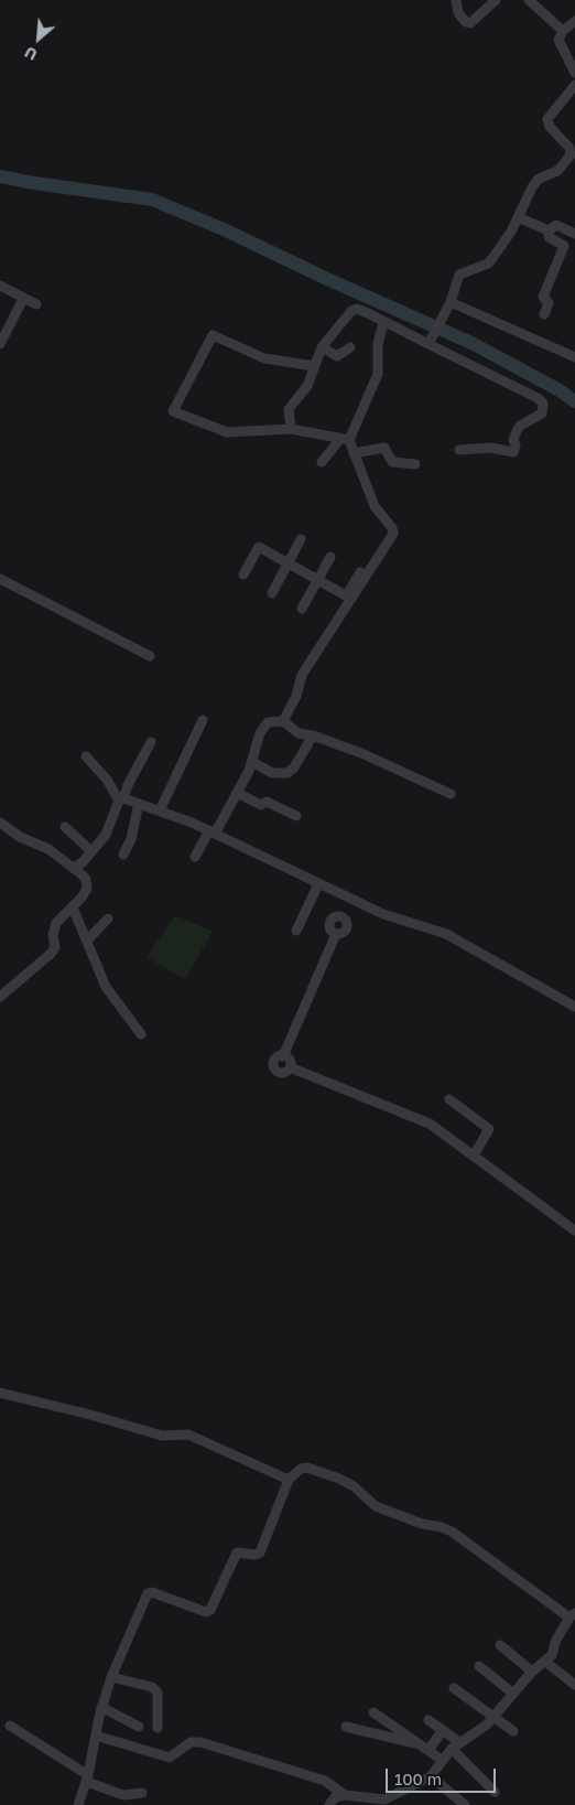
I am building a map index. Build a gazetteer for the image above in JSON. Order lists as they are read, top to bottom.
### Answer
{
  "scale_bar": "100 m",
  "north": "bottom left"
}
